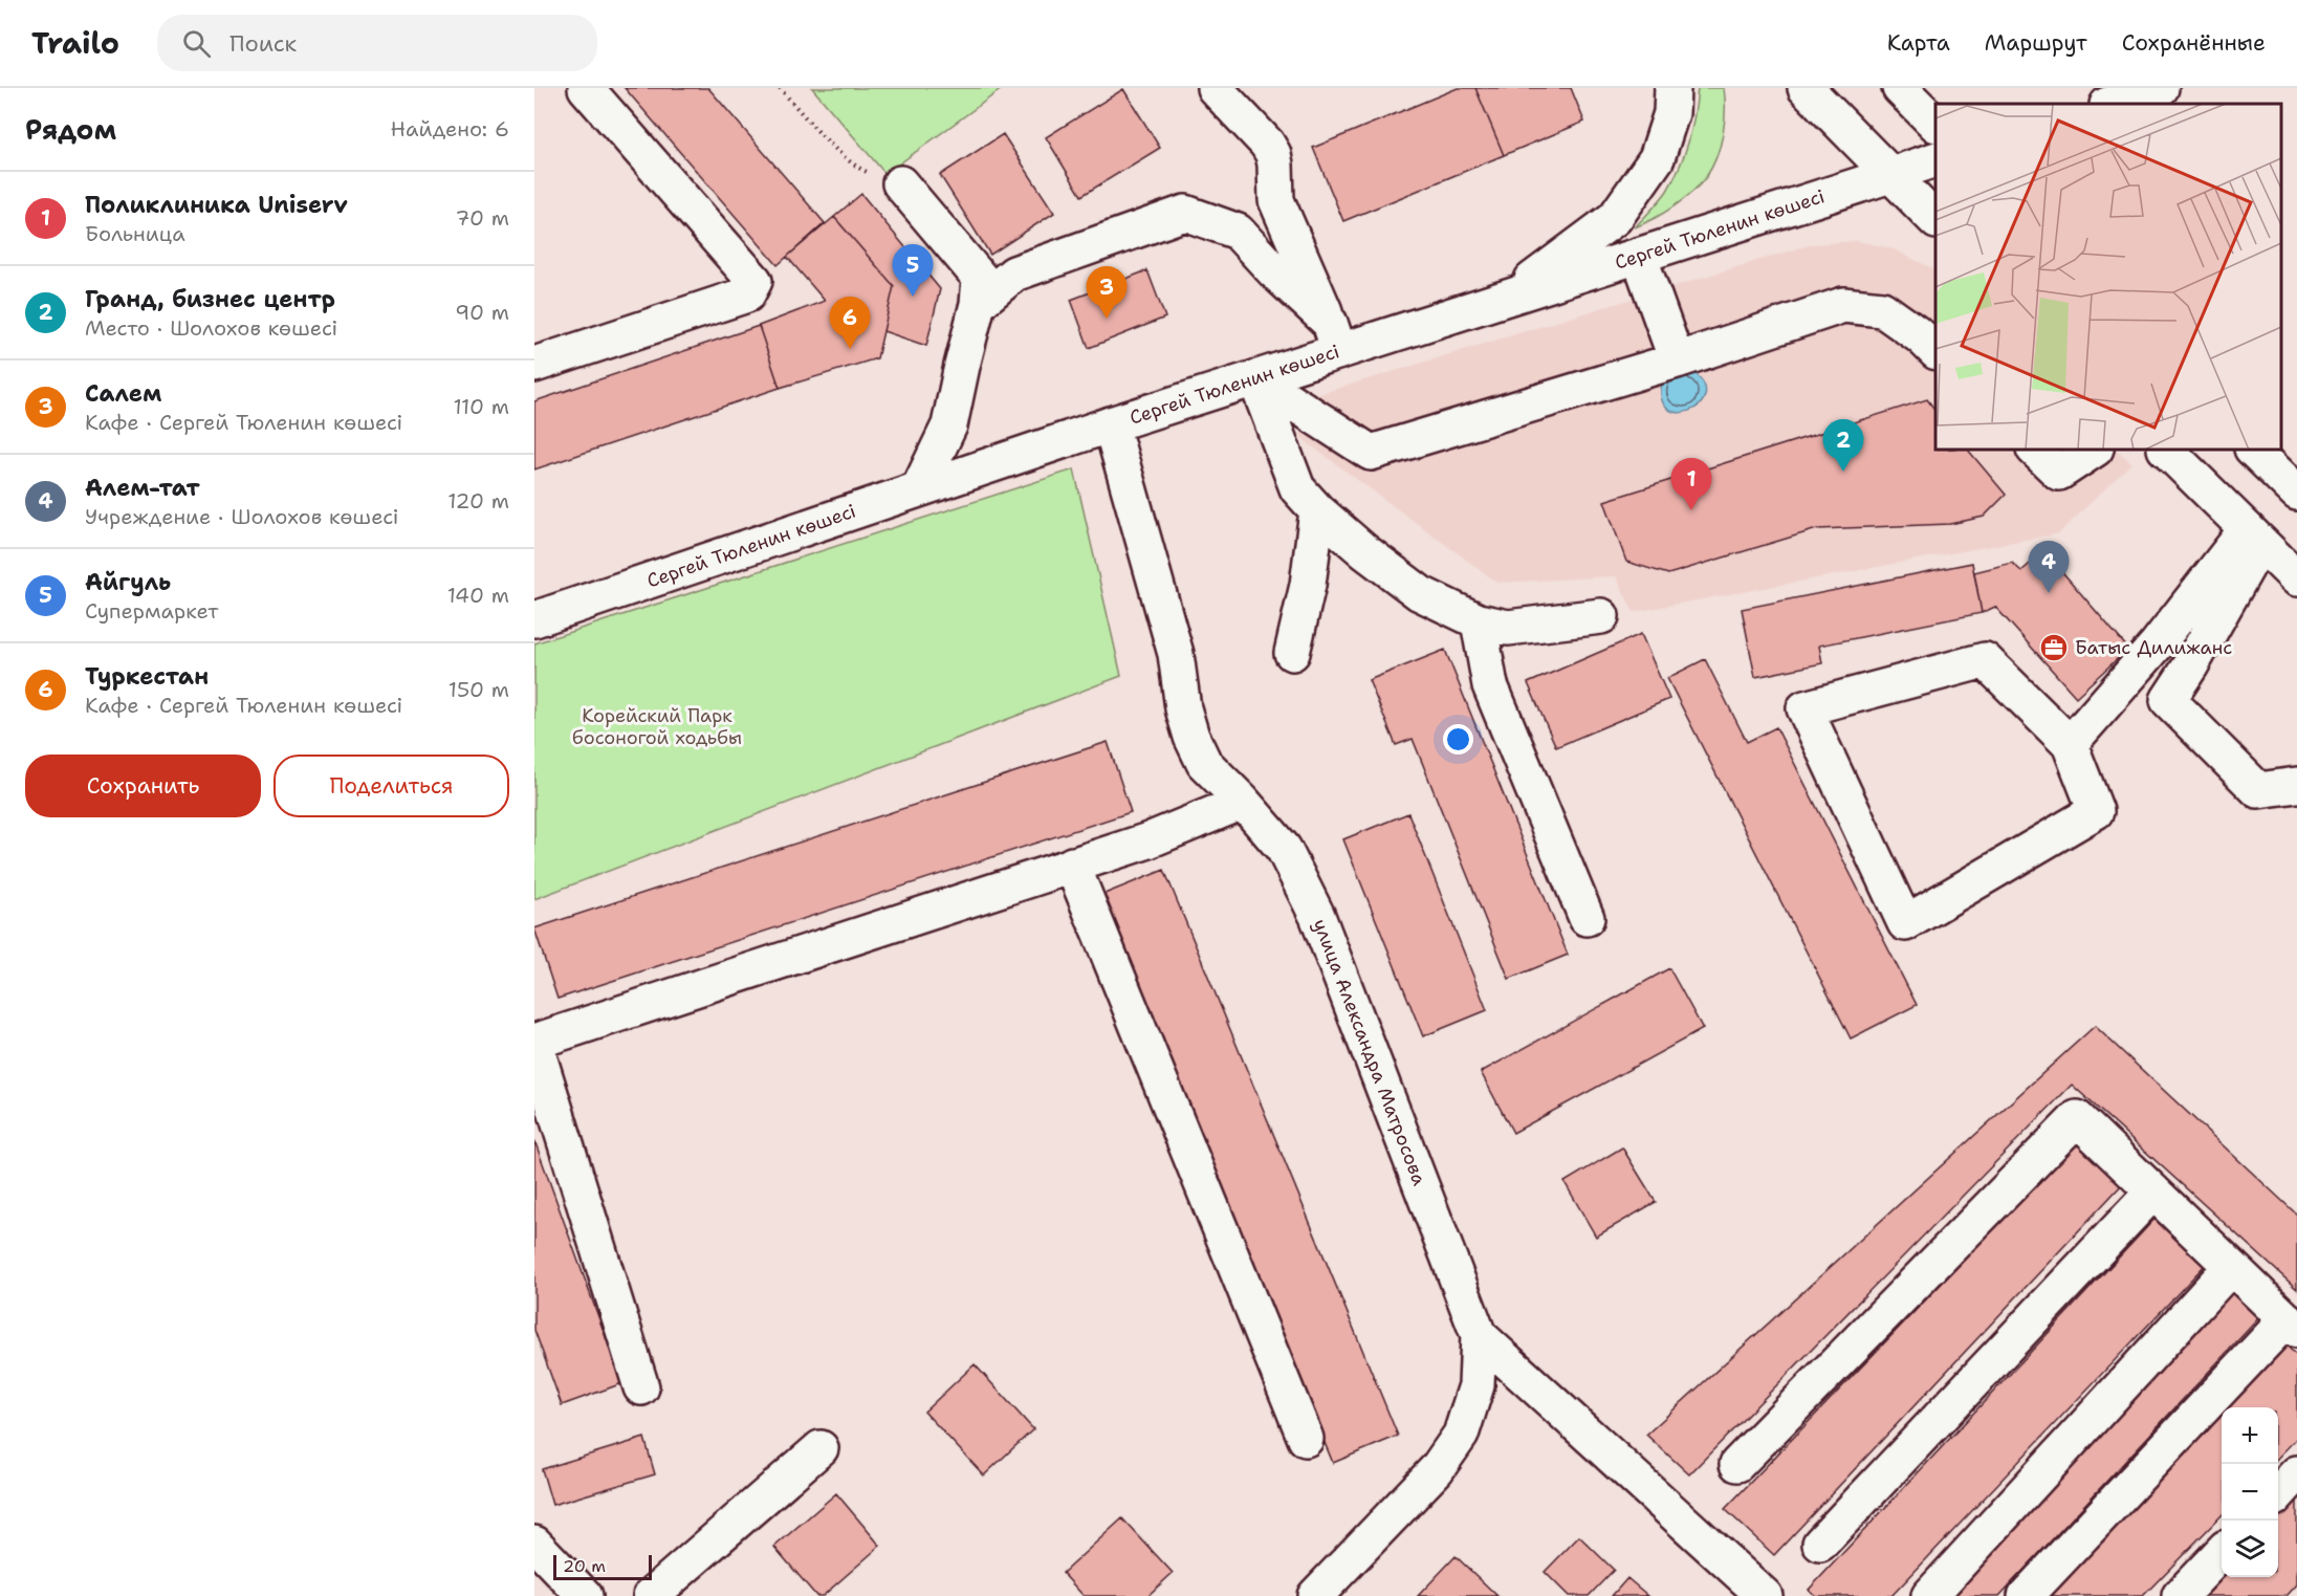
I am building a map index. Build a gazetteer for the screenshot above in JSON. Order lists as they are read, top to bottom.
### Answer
{
  "streets": {
    "main road": ["Сергей Тюленин көшесі", "улица Александра Матросова"]
  },
  "crossings": [
    ["Сергей Тюленин көшесі", "улица Александра Матросова"]
  ],
  "parks": ["Корейский Парк босоногой ходьбы"],
  "places": {
    "office": ["Батыс Дилижанс"]
  },
  "scale_bar": "20 m",
  "page": {
    "header": "Trailo",
    "search": "Поиск",
    "nav": ["Карта", "Маршрут", "Сохранённые"],
    "heading": ["Рядом", "Найдено: 6"],
    "list": [
      {
        "mark": "1",
        "name": "Поликлиника Uniserv",
        "note": "Больница",
        "value": "70 m"
      },
      {
        "mark": "2",
        "name": "Гранд, бизнес центр",
        "note": "Место · Шолохов көшесі",
        "value": "90 m"
      },
      {
        "mark": "3",
        "name": "Салем",
        "note": "Кафе · Сергей Тюленин көшесі",
        "value": "110 m"
      },
      {
        "mark": "4",
        "name": "Алем-тат",
        "note": "Учреждение · Шолохов көшесі",
        "value": "120 m"
      },
      {
        "mark": "5",
        "name": "Айгуль",
        "note": "Супермаркет",
        "value": "140 m"
      },
      {
        "mark": "6",
        "name": "Туркестан",
        "note": "Кафе · Сергей Тюленин көшесі",
        "value": "150 m"
      }
    ],
    "pins": [
      "5",
      "3",
      "6",
      "2",
      "1",
      "4"
    ],
    "buttons": ["Сохранить", "Поделиться"],
    "map_buttons": ["+", "−"],
    "scale": "20 m"
  }
}
